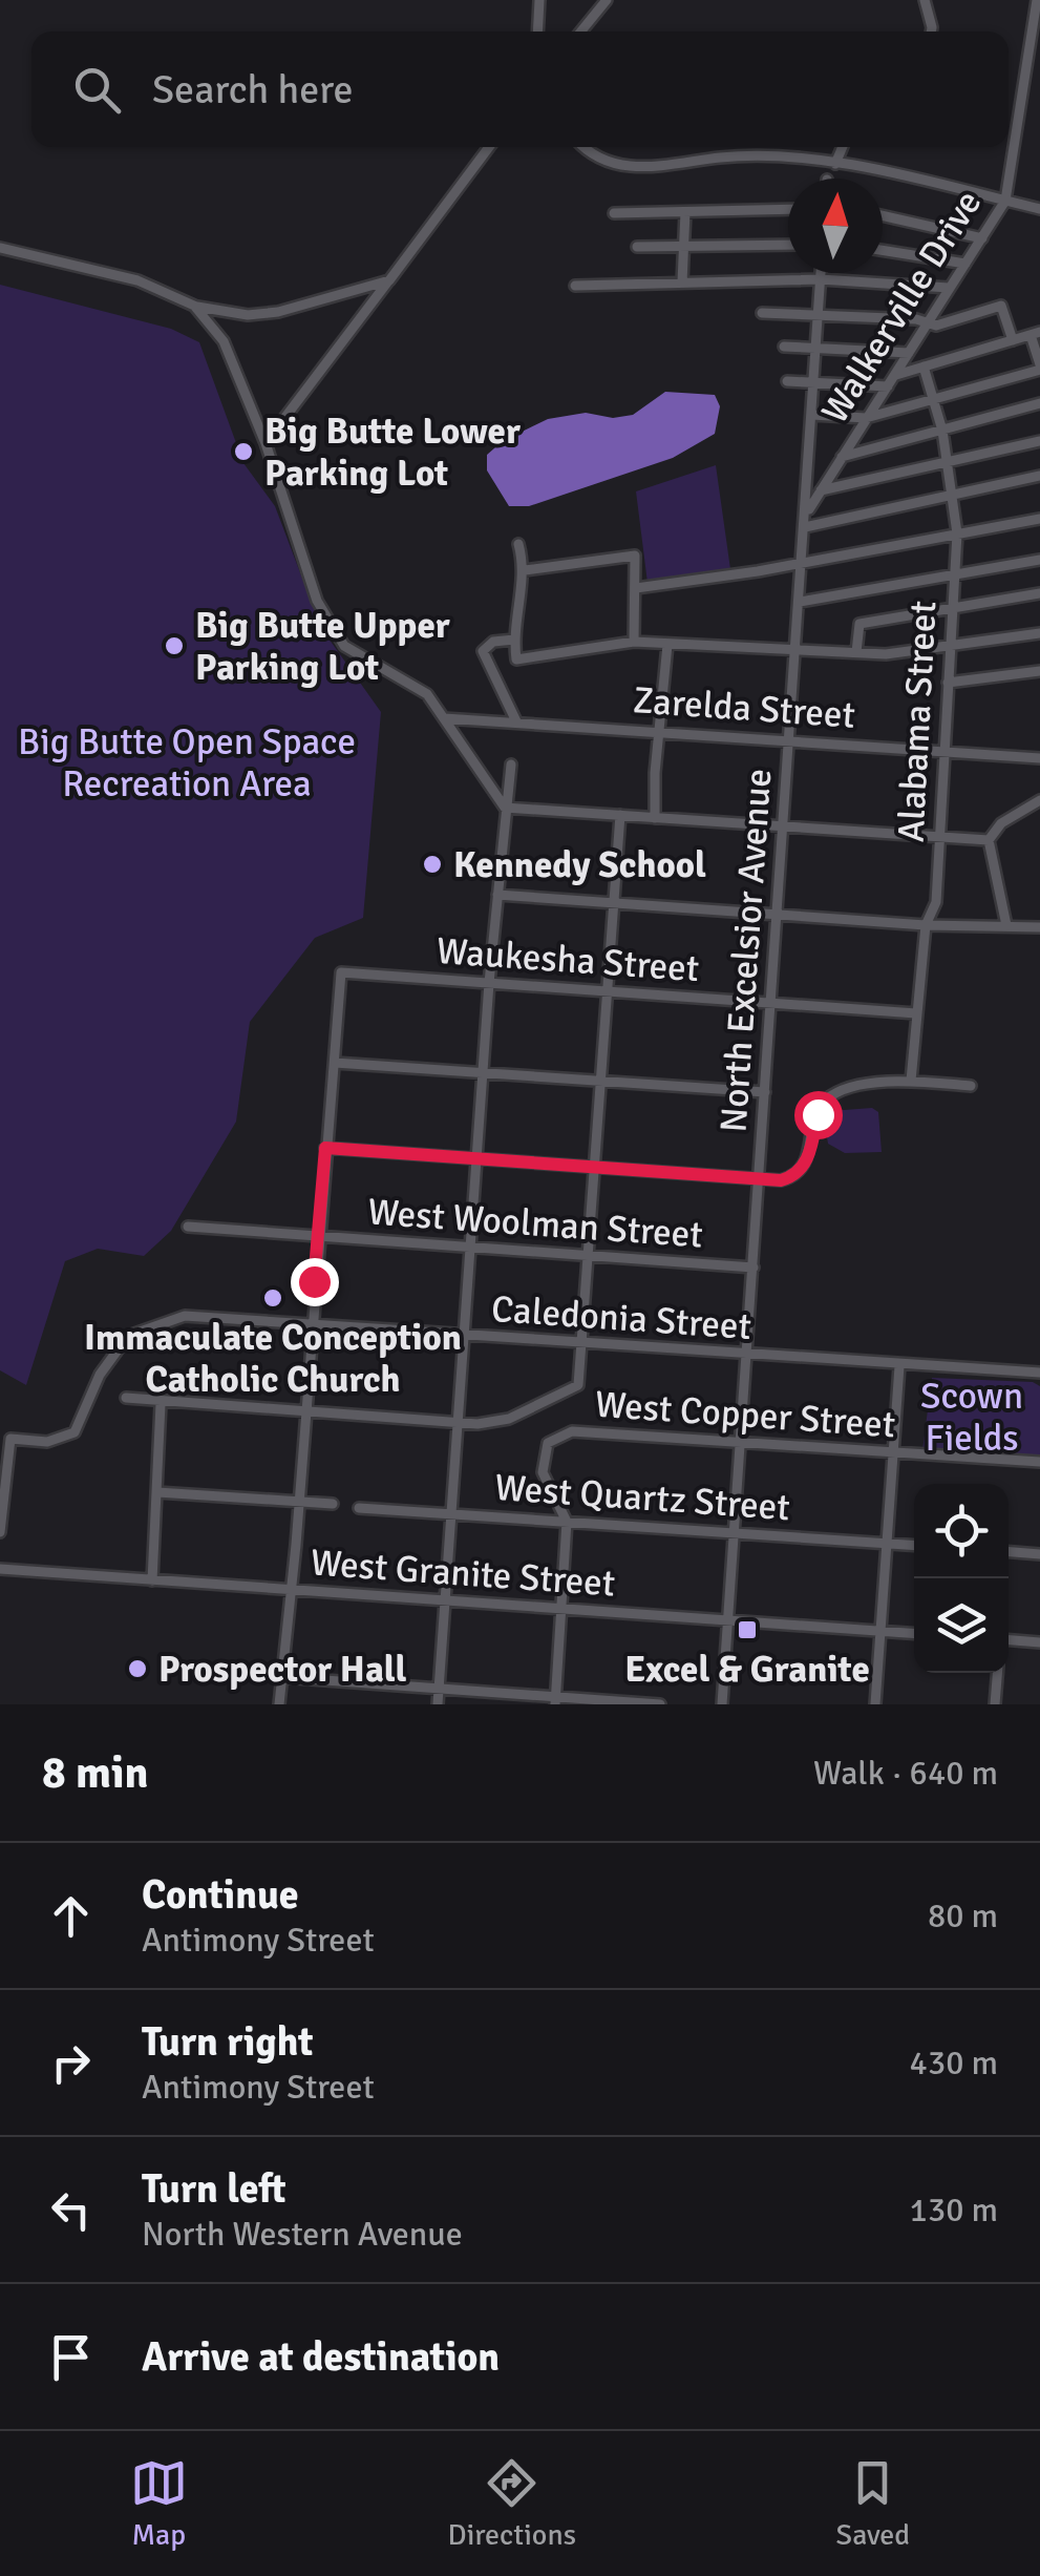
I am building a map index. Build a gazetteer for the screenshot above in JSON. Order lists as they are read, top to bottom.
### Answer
{
  "streets": {
    "street": [
      "Walkerville Drive",
      "Zarelda Street",
      "Alabama Street",
      "North Excelsior Avenue",
      "Waukesha Street",
      "West Woolman Street",
      "Caledonia Street",
      "West Copper Street",
      "West Quartz Street",
      "West Granite Street"
    ]
  },
  "crossings": [
    ["Walkerville Drive", "North Excelsior Avenue"],
    ["Zarelda Street", "Alabama Street"],
    ["Zarelda Street", "North Excelsior Avenue"],
    ["Alabama Street", "Waukesha Street"],
    ["North Excelsior Avenue", "Waukesha Street"],
    ["North Excelsior Avenue", "West Woolman Street"],
    ["North Excelsior Avenue", "Caledonia Street"],
    ["North Excelsior Avenue", "West Copper Street"],
    ["North Excelsior Avenue", "West Quartz Street"],
    ["North Excelsior Avenue", "West Granite Street"],
    ["Caledonia Street", "West Copper Street"],
    ["West Copper Street", "West Quartz Street"]
  ],
  "parks": ["Big Butte Open Space Recreation Area", "Scown Fields"],
  "places": {
    "other": [
      "Big Butte Lower Parking Lot",
      "Big Butte Upper Parking Lot",
      "Kennedy School",
      "Immaculate Conception Catholic Church",
      "Prospector Hall"
    ],
    "transit": ["Excel & Granite"]
  },
  "north": "top",
  "page": {
    "search": "Search here",
    "heading": ["8 min", "Walk · 640 m"],
    "list": [
      ["Continue", "Antimony Street", "80 m"],
      ["Turn right", "Antimony Street", "430 m"],
      ["Turn left", "North Western Avenue", "130 m"],
      "Arrive at destination"
    ],
    "nav": ["Map", "Directions", "Saved"]
  }
}
